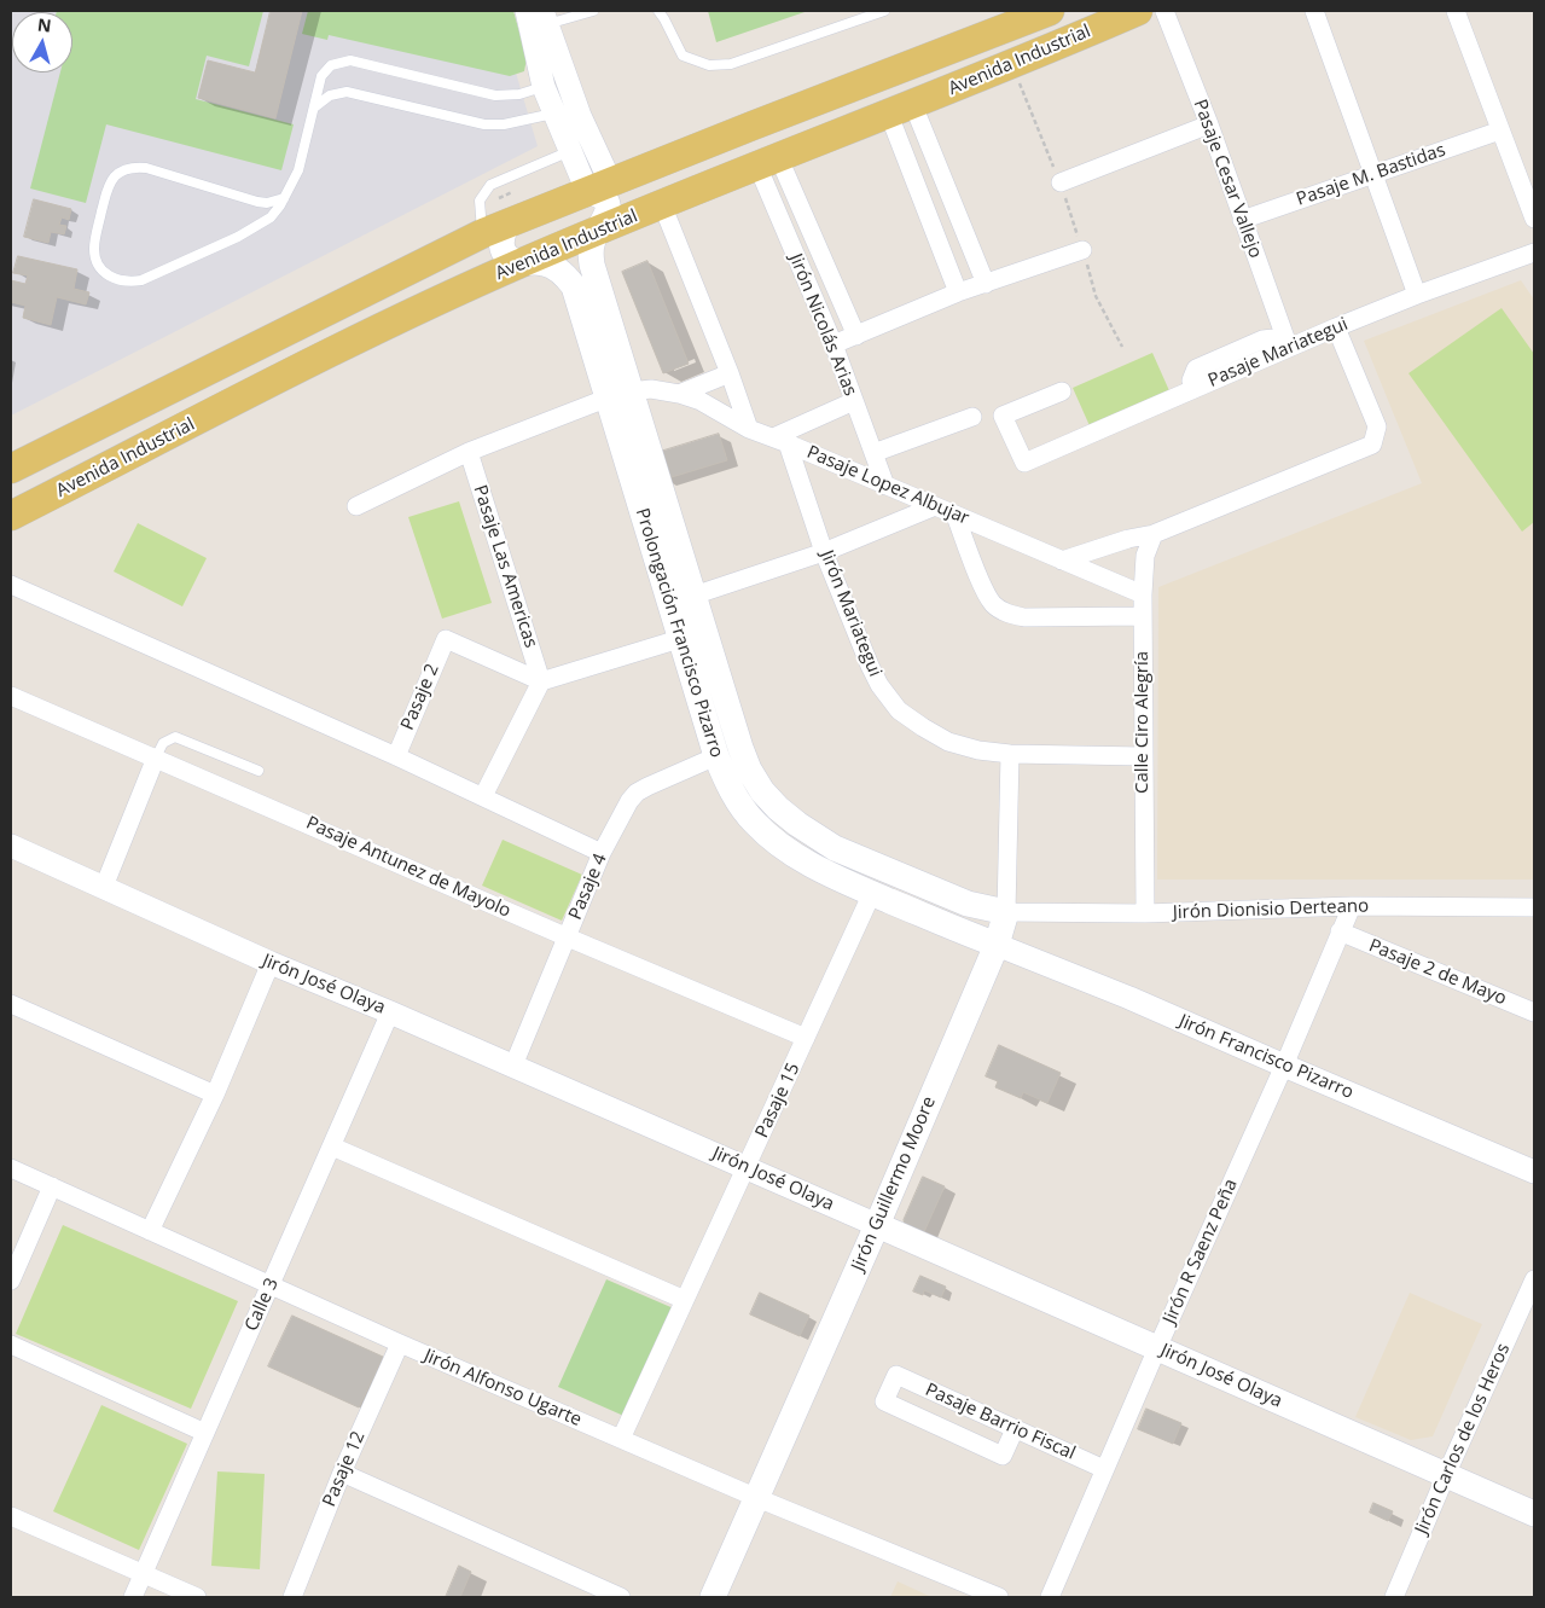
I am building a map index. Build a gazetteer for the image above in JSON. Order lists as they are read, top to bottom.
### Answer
{
  "streets": {
    "main road": [
      "Avenida Industrial",
      "Prolongación Francisco Pizarro",
      "Jirón José Olaya",
      "Jirón Guillermo Moore"
    ],
    "street": [
      "Pasaje M. Bastidas",
      "Pasaje Cesar Vallejo",
      "Jirón Nicolás Arias",
      "Pasaje Mariategui",
      "Pasaje Lopez Albujar",
      "Pasaje Las Americas",
      "Jirón Mariategui",
      "Pasaje 2",
      "Calle Ciro Alegría",
      "Pasaje Antunez de Mayolo",
      "Pasaje 4",
      "Jirón Dionisio Derteano",
      "Pasaje 2 de Mayo",
      "Jirón Francisco Pizarro",
      "Pasaje 15",
      "Jirón R Saenz Peña",
      "Calle 3",
      "Jirón Alfonso Ugarte",
      "Pasaje Barrio Fiscal",
      "Jirón Carlos de los Heros",
      "Pasaje 12"
    ]
  },
  "crossings": [
    ["Avenida Industrial", "Jirón Nicolás Arias"],
    ["Avenida Industrial", "Prolongación Francisco Pizarro"],
    ["Pasaje M. Bastidas", "Pasaje Cesar Vallejo"],
    ["Pasaje Cesar Vallejo", "Pasaje Mariategui"],
    ["Jirón Nicolás Arias", "Pasaje Lopez Albujar"],
    ["Pasaje Lopez Albujar", "Pasaje Las Americas"],
    ["Pasaje Lopez Albujar", "Jirón Mariategui"],
    ["Pasaje Lopez Albujar", "Prolongación Francisco Pizarro"],
    ["Pasaje Lopez Albujar", "Calle Ciro Alegría"],
    ["Pasaje Las Americas", "Pasaje 2"],
    ["Jirón Mariategui", "Calle Ciro Alegría"],
    ["Jirón Mariategui", "Jirón Guillermo Moore"],
    ["Prolongación Francisco Pizarro", "Pasaje 4"],
    ["Prolongación Francisco Pizarro", "Jirón Dionisio Derteano"],
    ["Prolongación Francisco Pizarro", "Jirón Francisco Pizarro"],
    ["Prolongación Francisco Pizarro", "Pasaje 15"],
    ["Prolongación Francisco Pizarro", "Jirón Guillermo Moore"],
    ["Calle Ciro Alegría", "Jirón Dionisio Derteano"],
    ["Pasaje Antunez de Mayolo", "Pasaje 4"],
    ["Pasaje Antunez de Mayolo", "Pasaje 15"],
    ["Pasaje 4", "Jirón José Olaya"],
    ["Jirón Dionisio Derteano", "Jirón Guillermo Moore"],
    ["Jirón Dionisio Derteano", "Jirón R Saenz Peña"],
    ["Pasaje 2 de Mayo", "Jirón R Saenz Peña"],
    ["Jirón José Olaya", "Pasaje 15"],
    ["Jirón José Olaya", "Jirón Guillermo Moore"],
    ["Jirón José Olaya", "Jirón R Saenz Peña"],
    ["Jirón José Olaya", "Calle 3"],
    ["Jirón José Olaya", "Jirón Carlos de los Heros"],
    ["Jirón Francisco Pizarro", "Jirón Guillermo Moore"],
    ["Jirón Francisco Pizarro", "Jirón R Saenz Peña"],
    ["Pasaje 15", "Jirón Alfonso Ugarte"],
    ["Jirón Guillermo Moore", "Jirón Alfonso Ugarte"],
    ["Jirón R Saenz Peña", "Pasaje Barrio Fiscal"],
    ["Calle 3", "Jirón Alfonso Ugarte"],
    ["Jirón Alfonso Ugarte", "Pasaje 12"]
  ],
  "north": "top"
}
